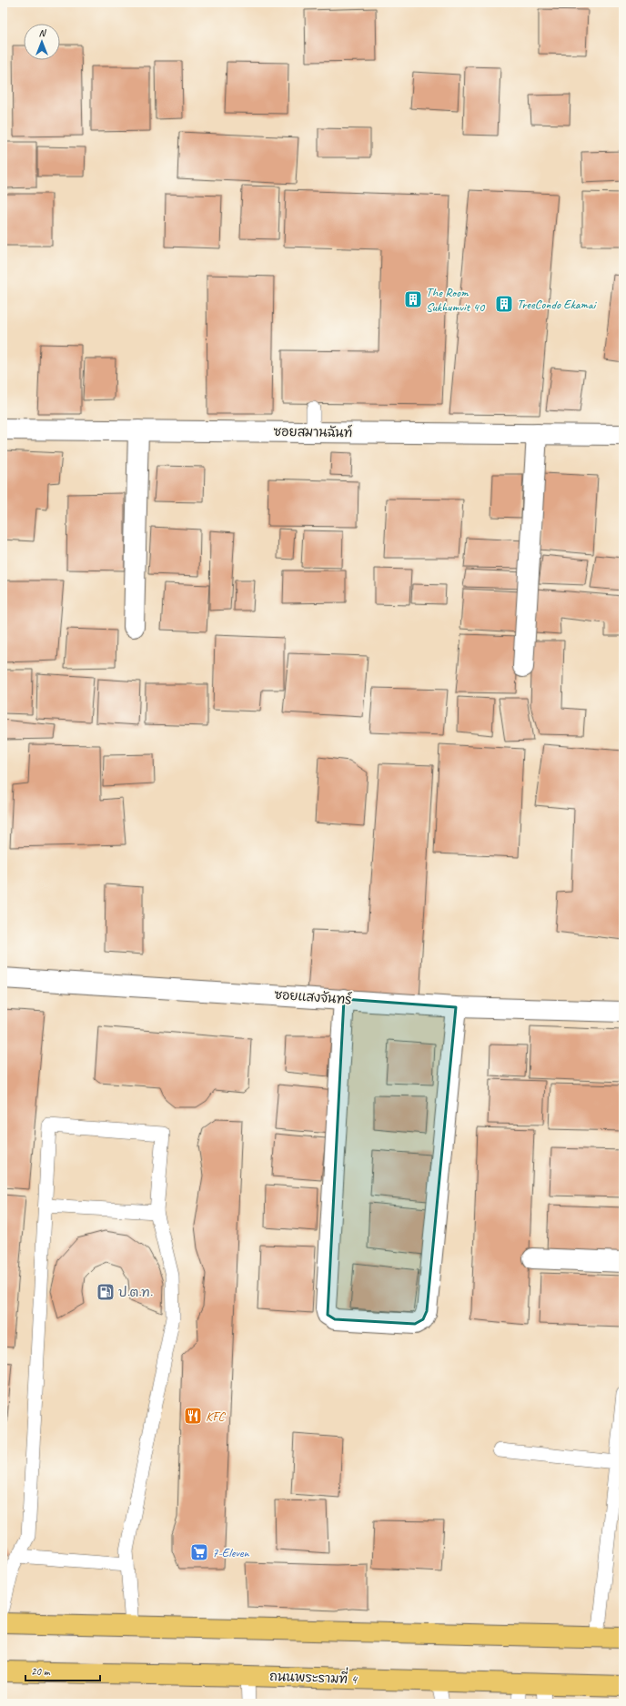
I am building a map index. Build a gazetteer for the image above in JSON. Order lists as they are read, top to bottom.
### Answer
{
  "streets": {
    "main road": ["ถนนพระรามที่ 4"],
    "street": ["ซอยสมานฉันท์", "ซอยแสงจันทร์"]
  },
  "places": {
    "building": ["The Room Sukhumvit 40", "TreeCondo Ekamai"],
    "fuel station": ["ป.ต.ท."],
    "restaurant": ["KFC"],
    "supermarket": ["7-Eleven"]
  },
  "scale_bar": "20 m",
  "north": "top"
}
